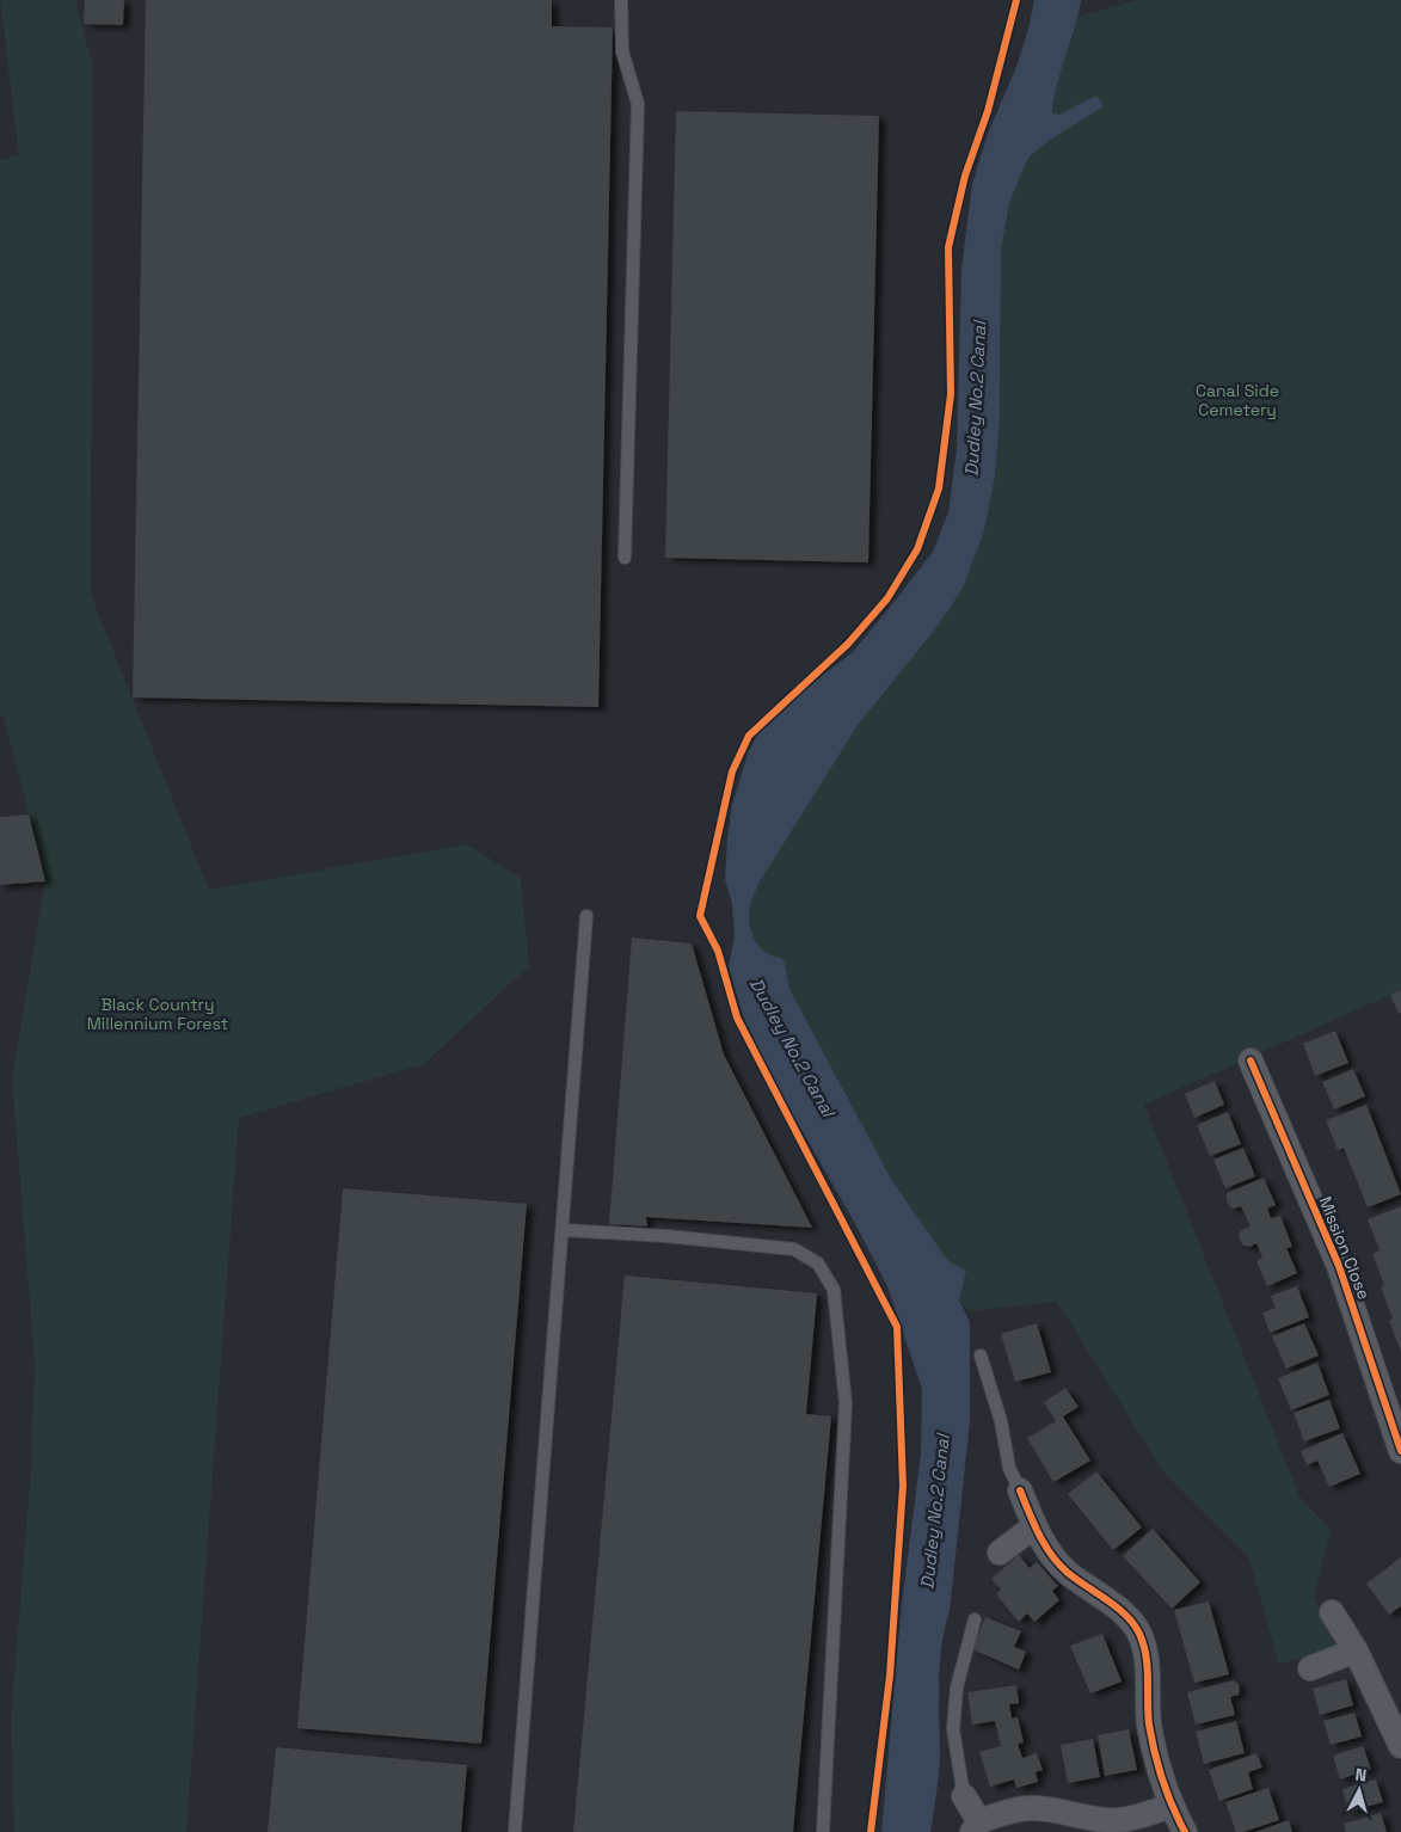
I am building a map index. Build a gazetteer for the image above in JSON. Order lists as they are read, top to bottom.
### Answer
{
  "streets": {
    "street": ["Mission Close"]
  },
  "water": ["Dudley No.2 Canal"],
  "parks": ["Canal Side Cemetery", "Black Country Millennium Forest"],
  "north": "top"
}
